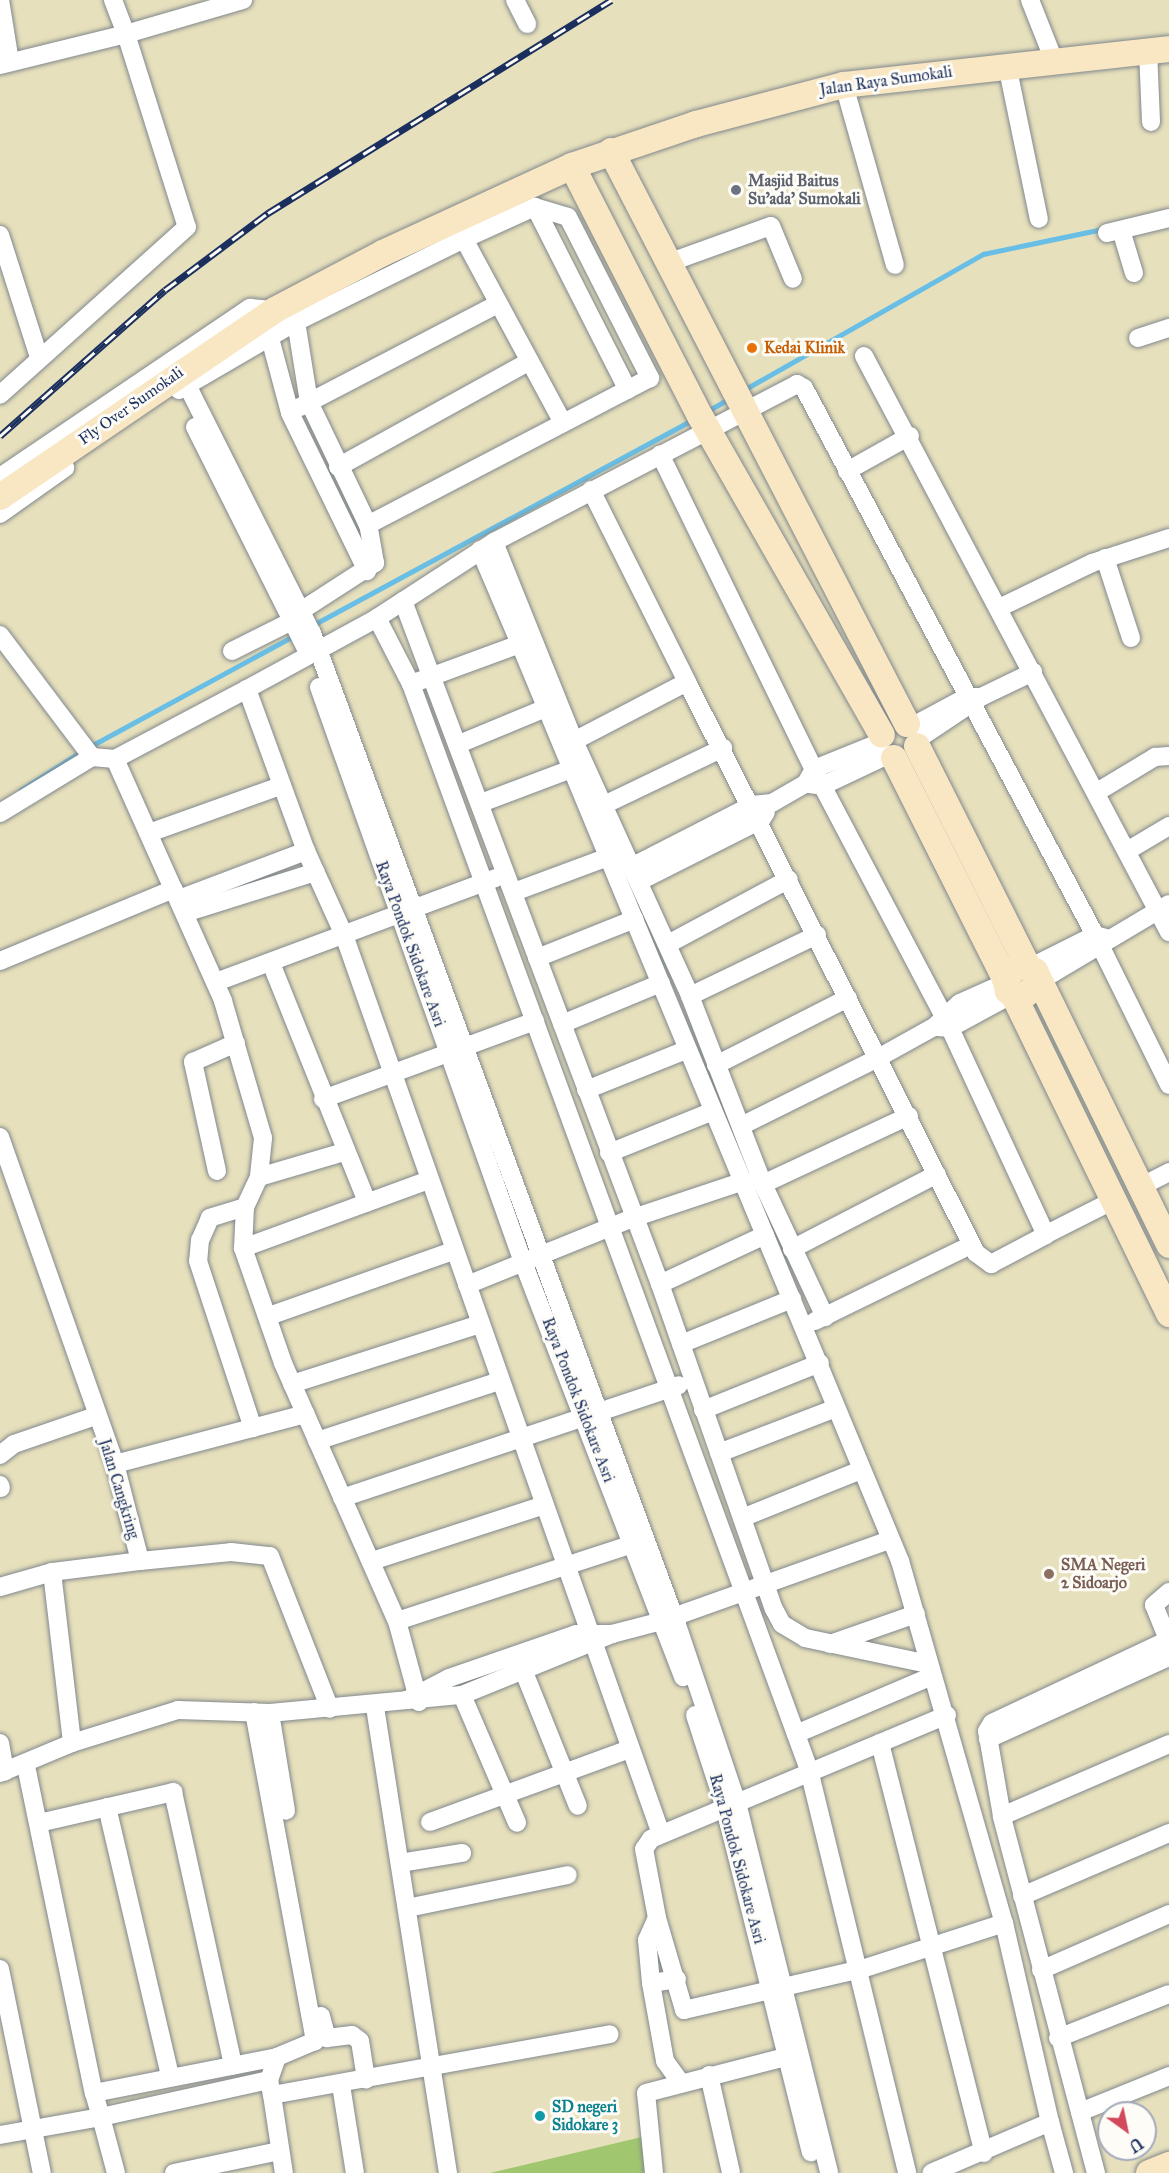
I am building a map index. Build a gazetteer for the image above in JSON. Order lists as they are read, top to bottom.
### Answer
{
  "streets": {
    "main road": ["Jalan Raya Sumokali", "Fly Over Sumokali"],
    "street": ["Raya Pondok Sidokare Asri", "Jalan Cangkring"]
  },
  "crossings": [
    ["Jalan Raya Sumokali", "Fly Over Sumokali"]
  ],
  "places": [
    "Masjid Baitus Su'ada' Sumokali",
    "Kedai Klinik",
    "SMA Negeri 2 Sidoarjo",
    "SD negeri Sidokare 3"
  ],
  "north": "bottom right"
}
